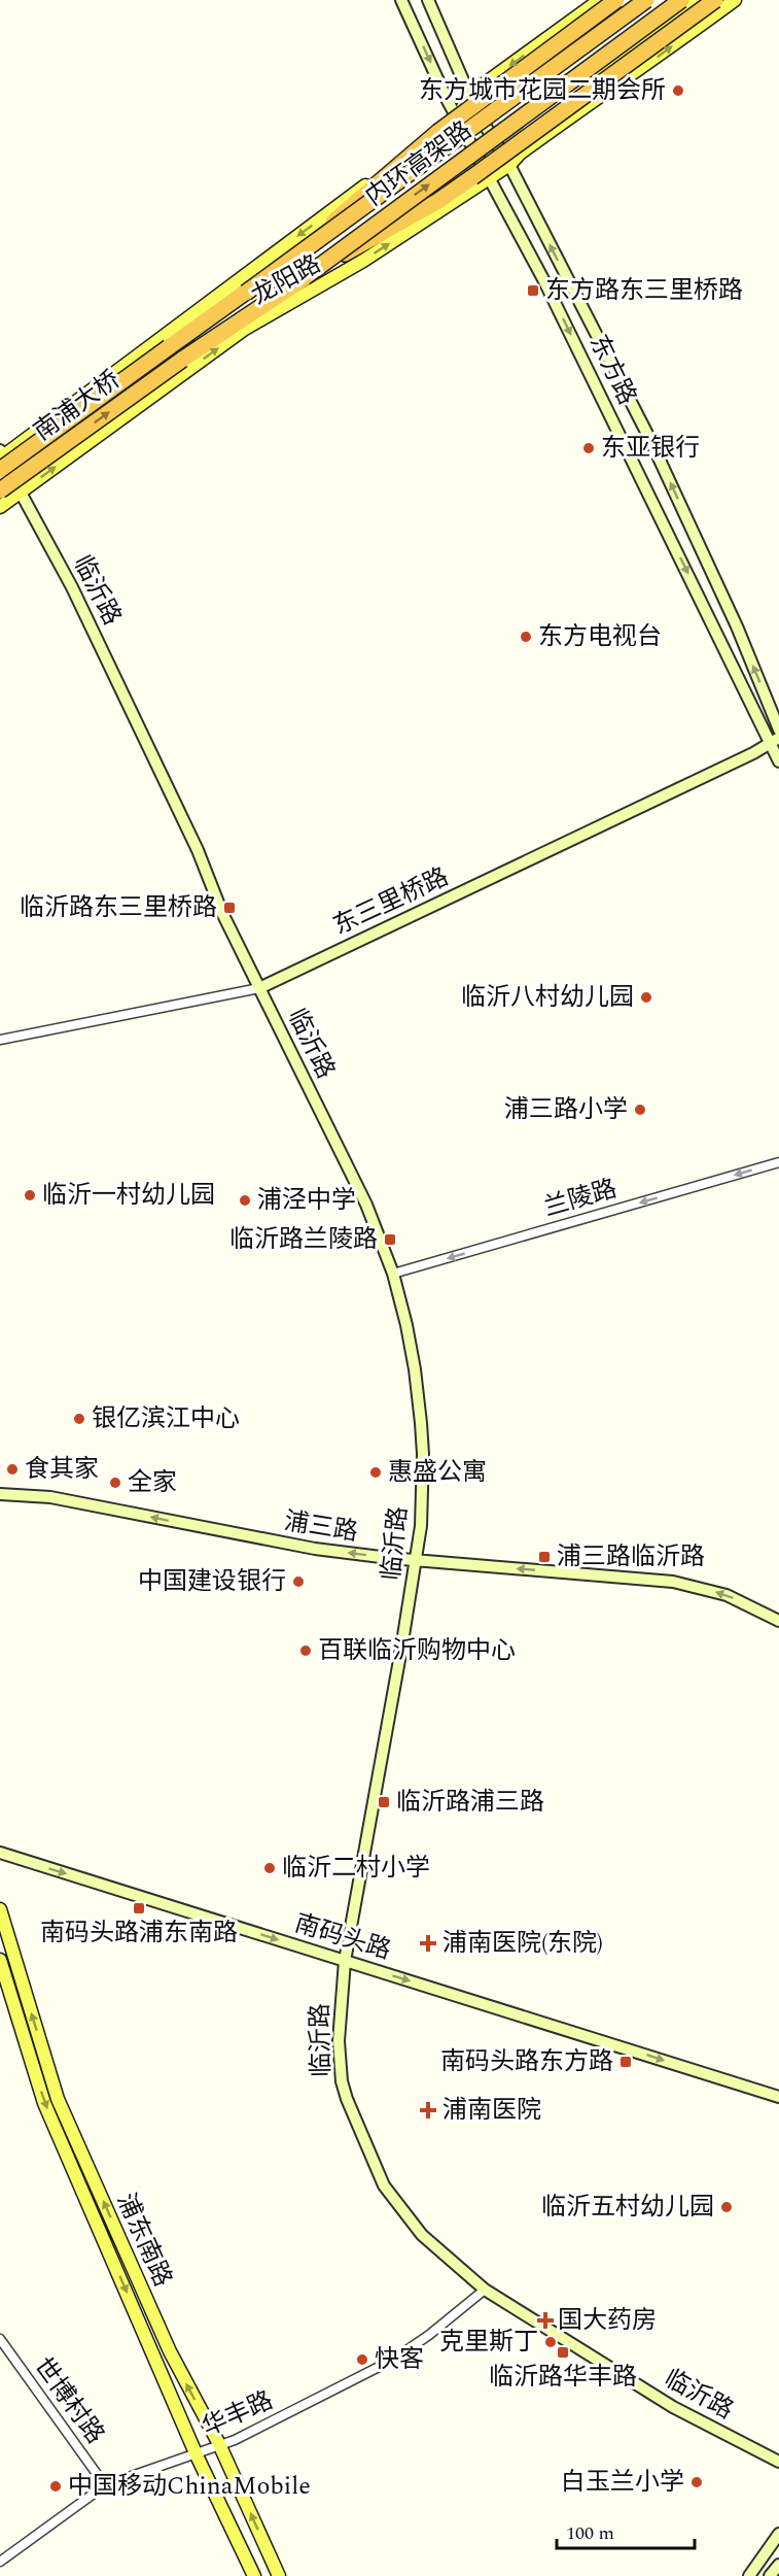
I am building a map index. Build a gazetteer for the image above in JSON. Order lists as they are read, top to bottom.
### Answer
{
  "streets": {
    "highway": ["内环高架路", "南浦大桥"],
    "main road": ["龙阳路", "浦东南路"],
    "street": [
      "东方路",
      "临沂路",
      "东三里桥路",
      "兰陵路",
      "浦三路",
      "南码头路",
      "世博村路",
      "华丰路"
    ]
  },
  "crossings": [
    ["内环高架路", "南浦大桥"],
    ["龙阳路", "东方路"],
    ["龙阳路", "南浦大桥"],
    ["龙阳路", "临沂路"],
    ["东方路", "东三里桥路"],
    ["南浦大桥", "临沂路"],
    ["临沂路", "东三里桥路"],
    ["临沂路", "兰陵路"],
    ["临沂路", "浦三路"],
    ["临沂路", "南码头路"],
    ["临沂路", "华丰路"],
    ["浦东南路", "华丰路"],
    ["世博村路", "华丰路"]
  ],
  "one_way": ["兰陵路", "浦三路", "南码头路"],
  "places": {
    "other": [
      "东方城市花园二期会所",
      "东亚银行",
      "东方电视台",
      "临沂八村幼儿园",
      "浦三路小学",
      "临沂一村幼儿园",
      "浦泾中学",
      "银亿滨江中心",
      "食其家",
      "惠盛公寓",
      "全家",
      "中国建设银行",
      "百联临沂购物中心",
      "临沂二村小学",
      "临沂五村幼儿园",
      "克里斯丁",
      "快客",
      "白玉兰小学",
      "中国移动ChinaMobile"
    ],
    "transit": [
      "东方路东三里桥路",
      "临沂路东三里桥路",
      "临沂路兰陵路",
      "浦三路临沂路",
      "临沂路浦三路",
      "南码头路浦东南路",
      "南码头路东方路",
      "临沂路华丰路"
    ],
    "health": ["浦南医院(东院)", "浦南医院", "国大药房"]
  },
  "scale_bar": "100 m"
}
